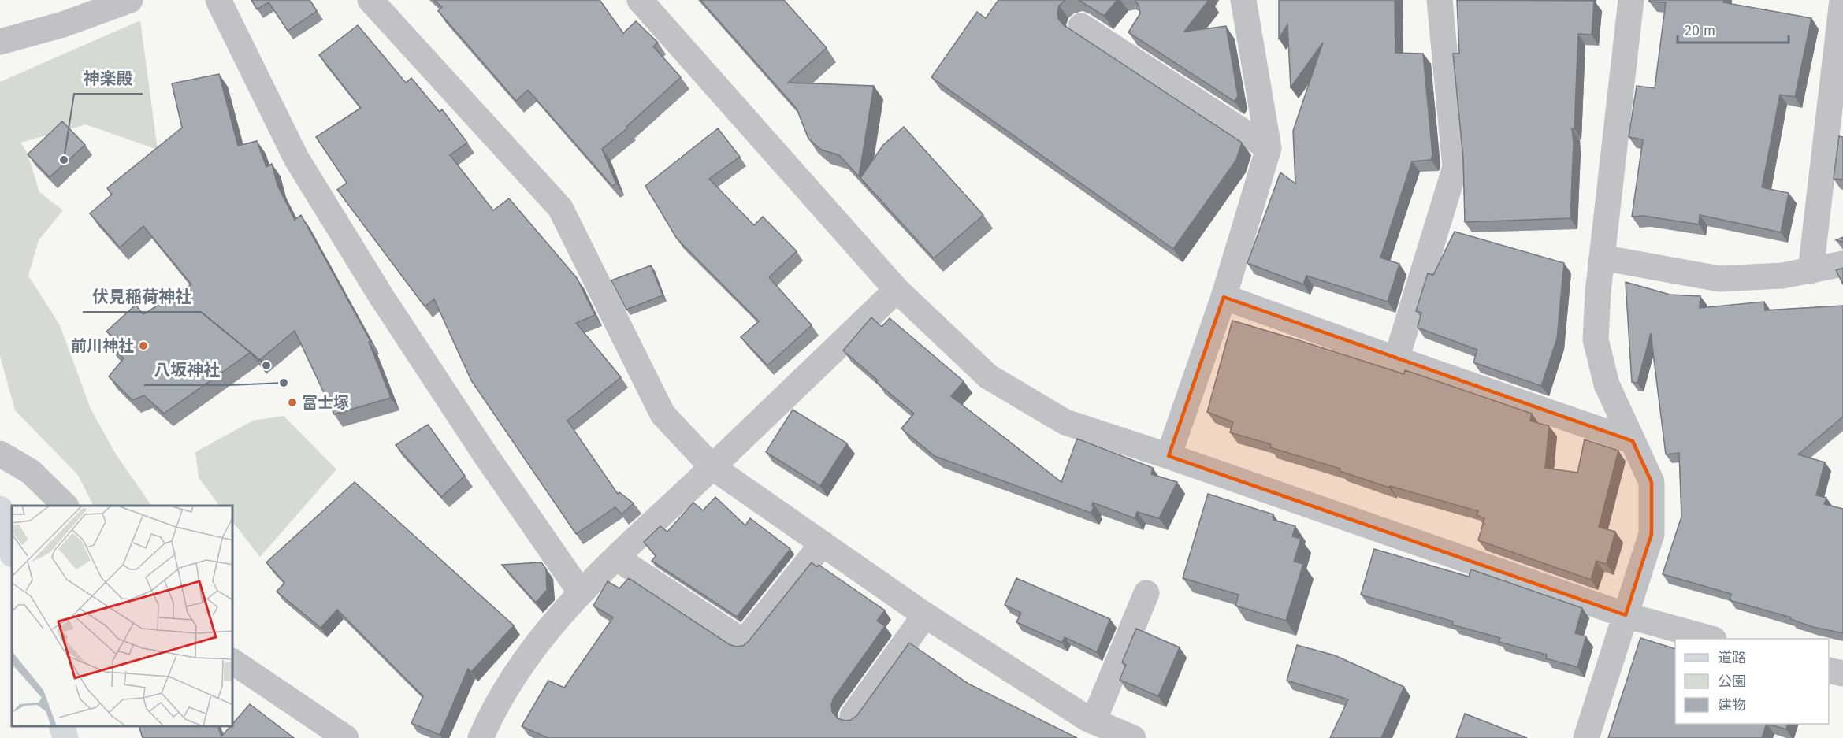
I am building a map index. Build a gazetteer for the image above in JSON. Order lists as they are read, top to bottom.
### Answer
{
  "places": [
    "神楽殿",
    "前川神社",
    "伏見稲荷神社",
    "八坂神社",
    "富士塚"
  ],
  "legend": ["道路", "公園", "建物"],
  "scale_bar": "20 m"
}
